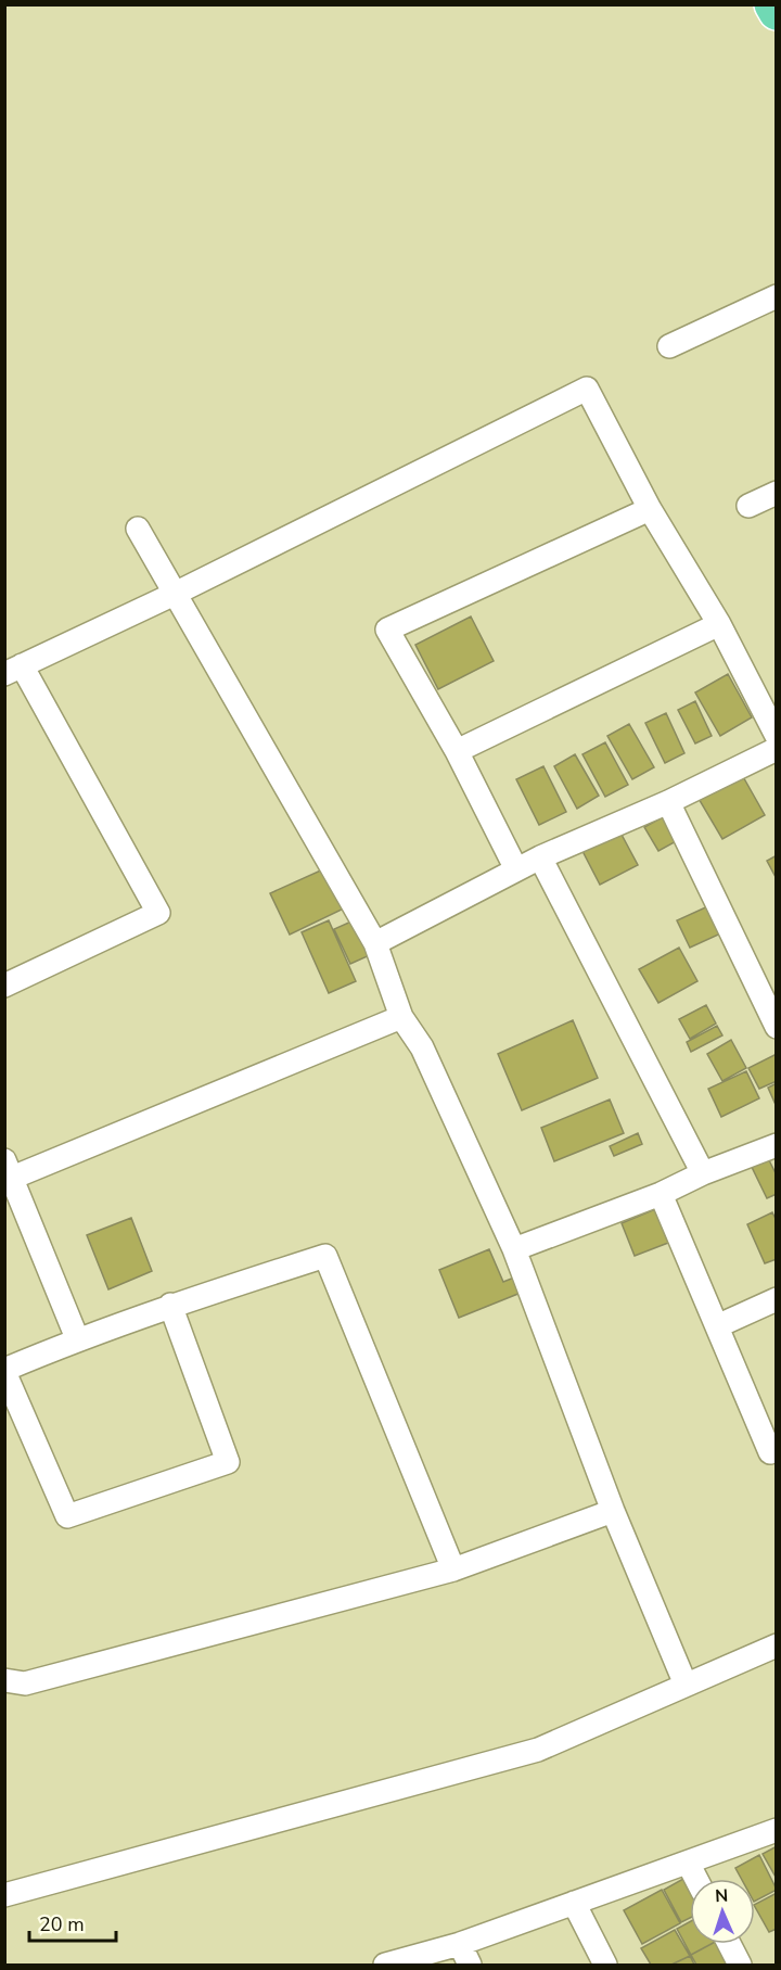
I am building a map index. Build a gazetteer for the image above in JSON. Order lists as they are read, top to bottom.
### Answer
{
  "scale_bar": "20 m",
  "north": "top"
}
